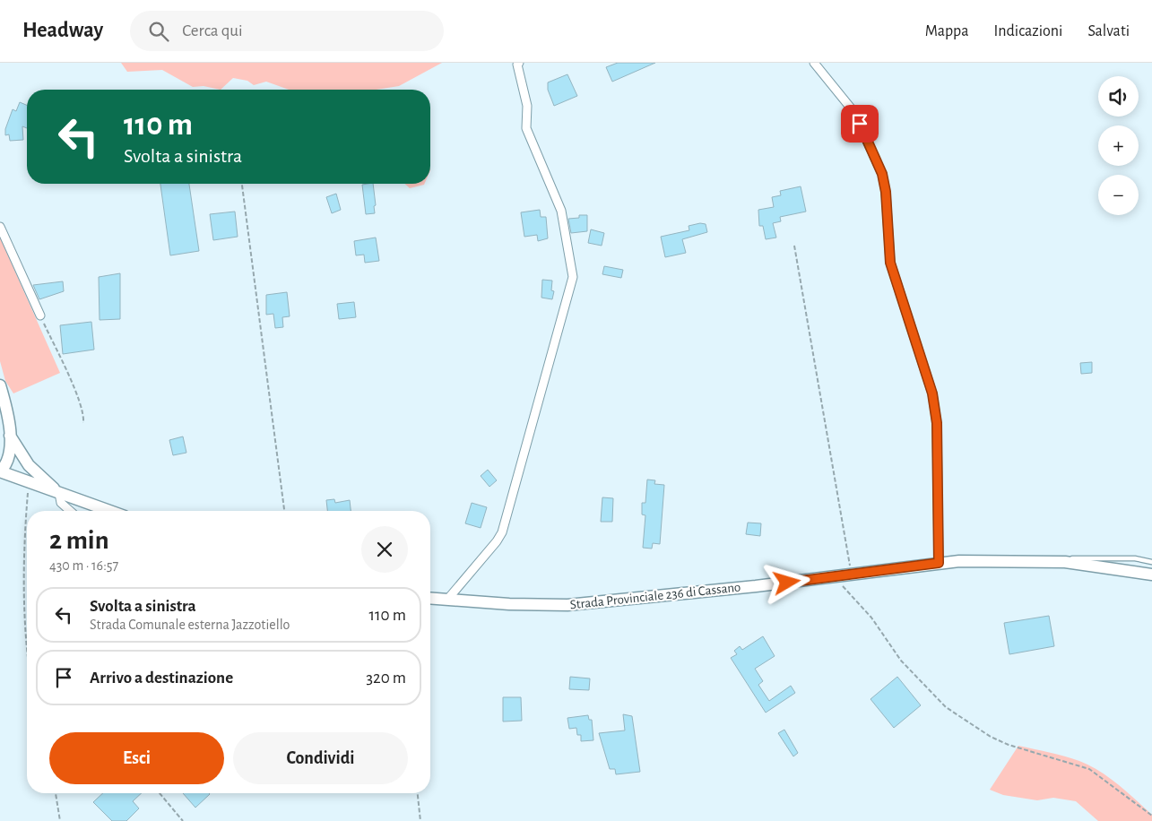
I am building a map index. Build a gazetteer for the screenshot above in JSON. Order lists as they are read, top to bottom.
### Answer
{
  "streets": {
    "main road": ["Strada Provinciale 236 di Cassano"]
  },
  "page": {
    "header": "Headway",
    "search": "Cerca qui",
    "nav": ["Mappa", "Indicazioni", "Salvati"],
    "map_buttons": ["+", "−"],
    "turn": ["110 m", "Svolta a sinistra"],
    "heading": ["2 min", "430 m · 16:57"],
    "list": [
      {
        "name": "Svolta a sinistra",
        "note": "Strada Comunale esterna Jazzotiello",
        "value": "110 m"
      },
      {
        "name": "Arrivo a destinazione",
        "value": "320 m"
      }
    ],
    "buttons": ["Esci", "Condividi"]
  }
}
